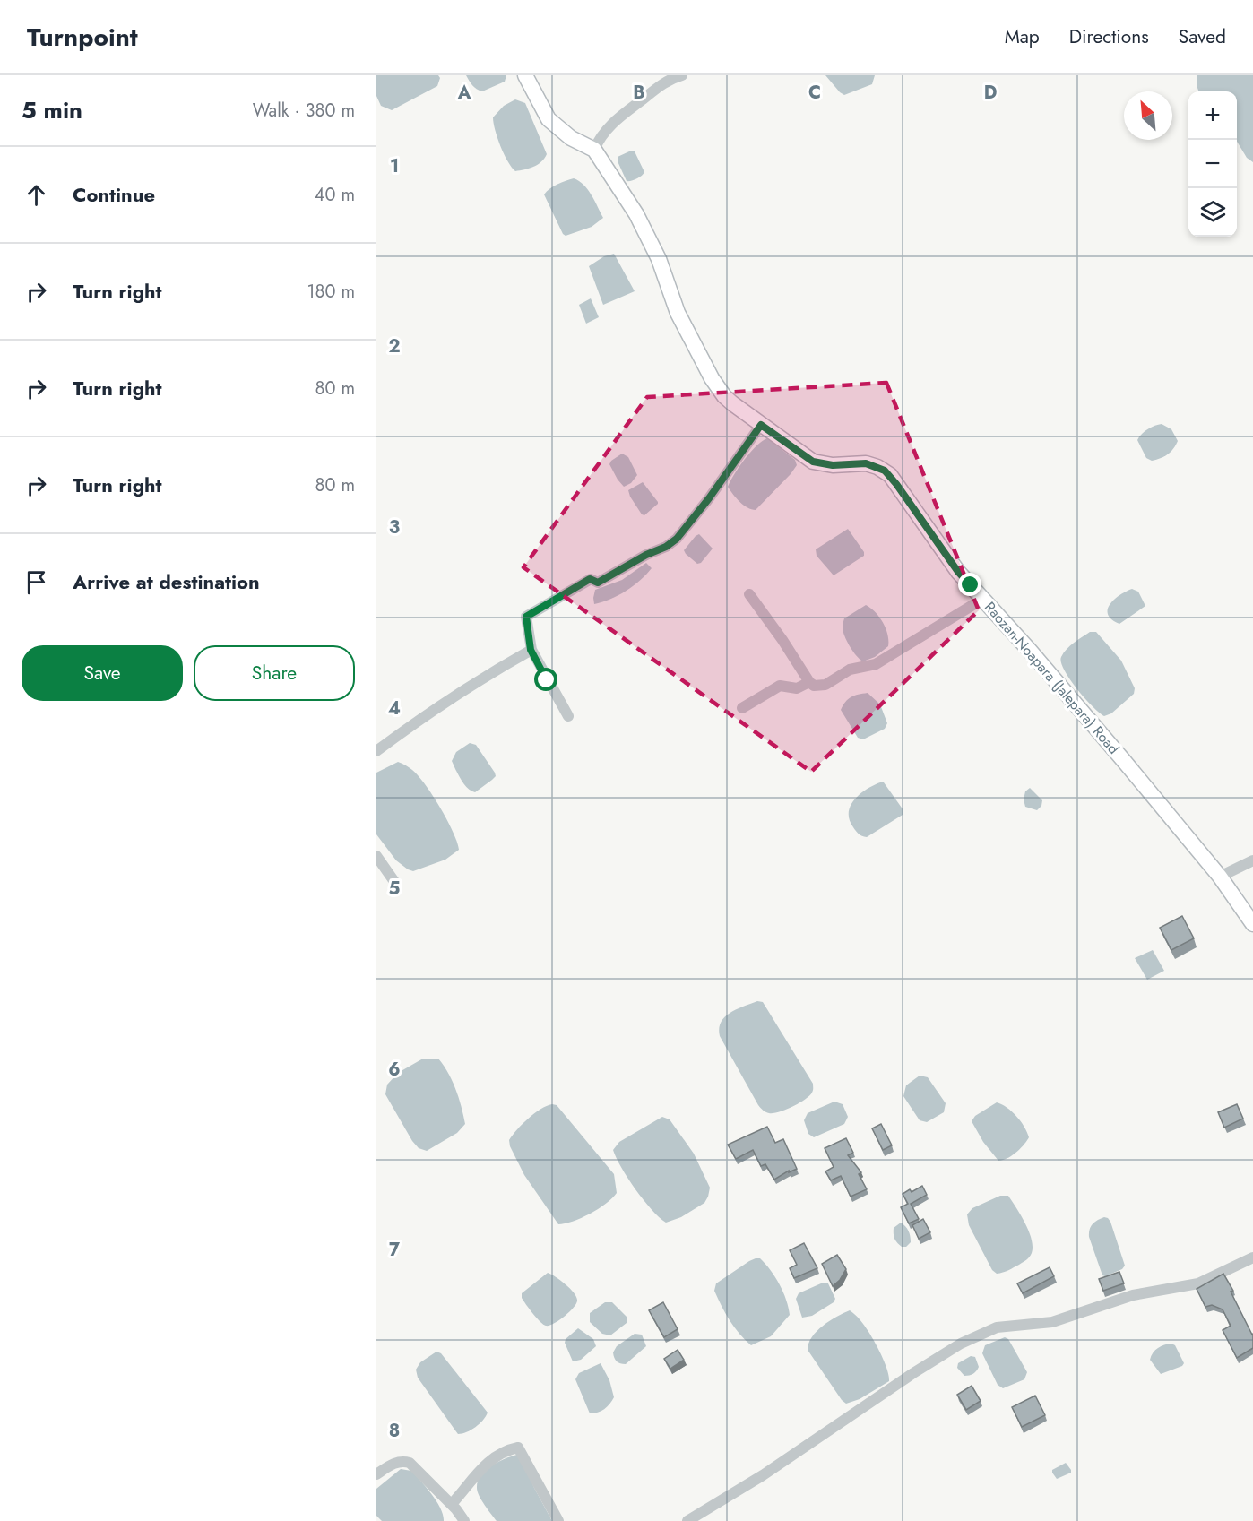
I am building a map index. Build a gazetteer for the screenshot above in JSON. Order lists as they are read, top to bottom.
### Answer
{
  "streets": {
    "main road": ["Raozan-Noapara (Jalepara) Road"]
  },
  "north": "top left",
  "page": {
    "header": "Turnpoint",
    "nav": ["Map", "Directions", "Saved"],
    "heading": ["5 min", "Walk · 380 m"],
    "map_buttons": ["+", "−"],
    "list": [
      ["Continue", "40 m"],
      ["Turn right", "180 m"],
      ["Turn right", "80 m"],
      ["Turn right", "80 m"],
      "Arrive at destination"
    ],
    "buttons": ["Save", "Share"]
  },
  "grid": {
    "columns": [
      "A",
      "B",
      "C",
      "D"
    ],
    "rows": [
      "1",
      "2",
      "3",
      "4",
      "5",
      "6",
      "7",
      "8"
    ]
  }
}
